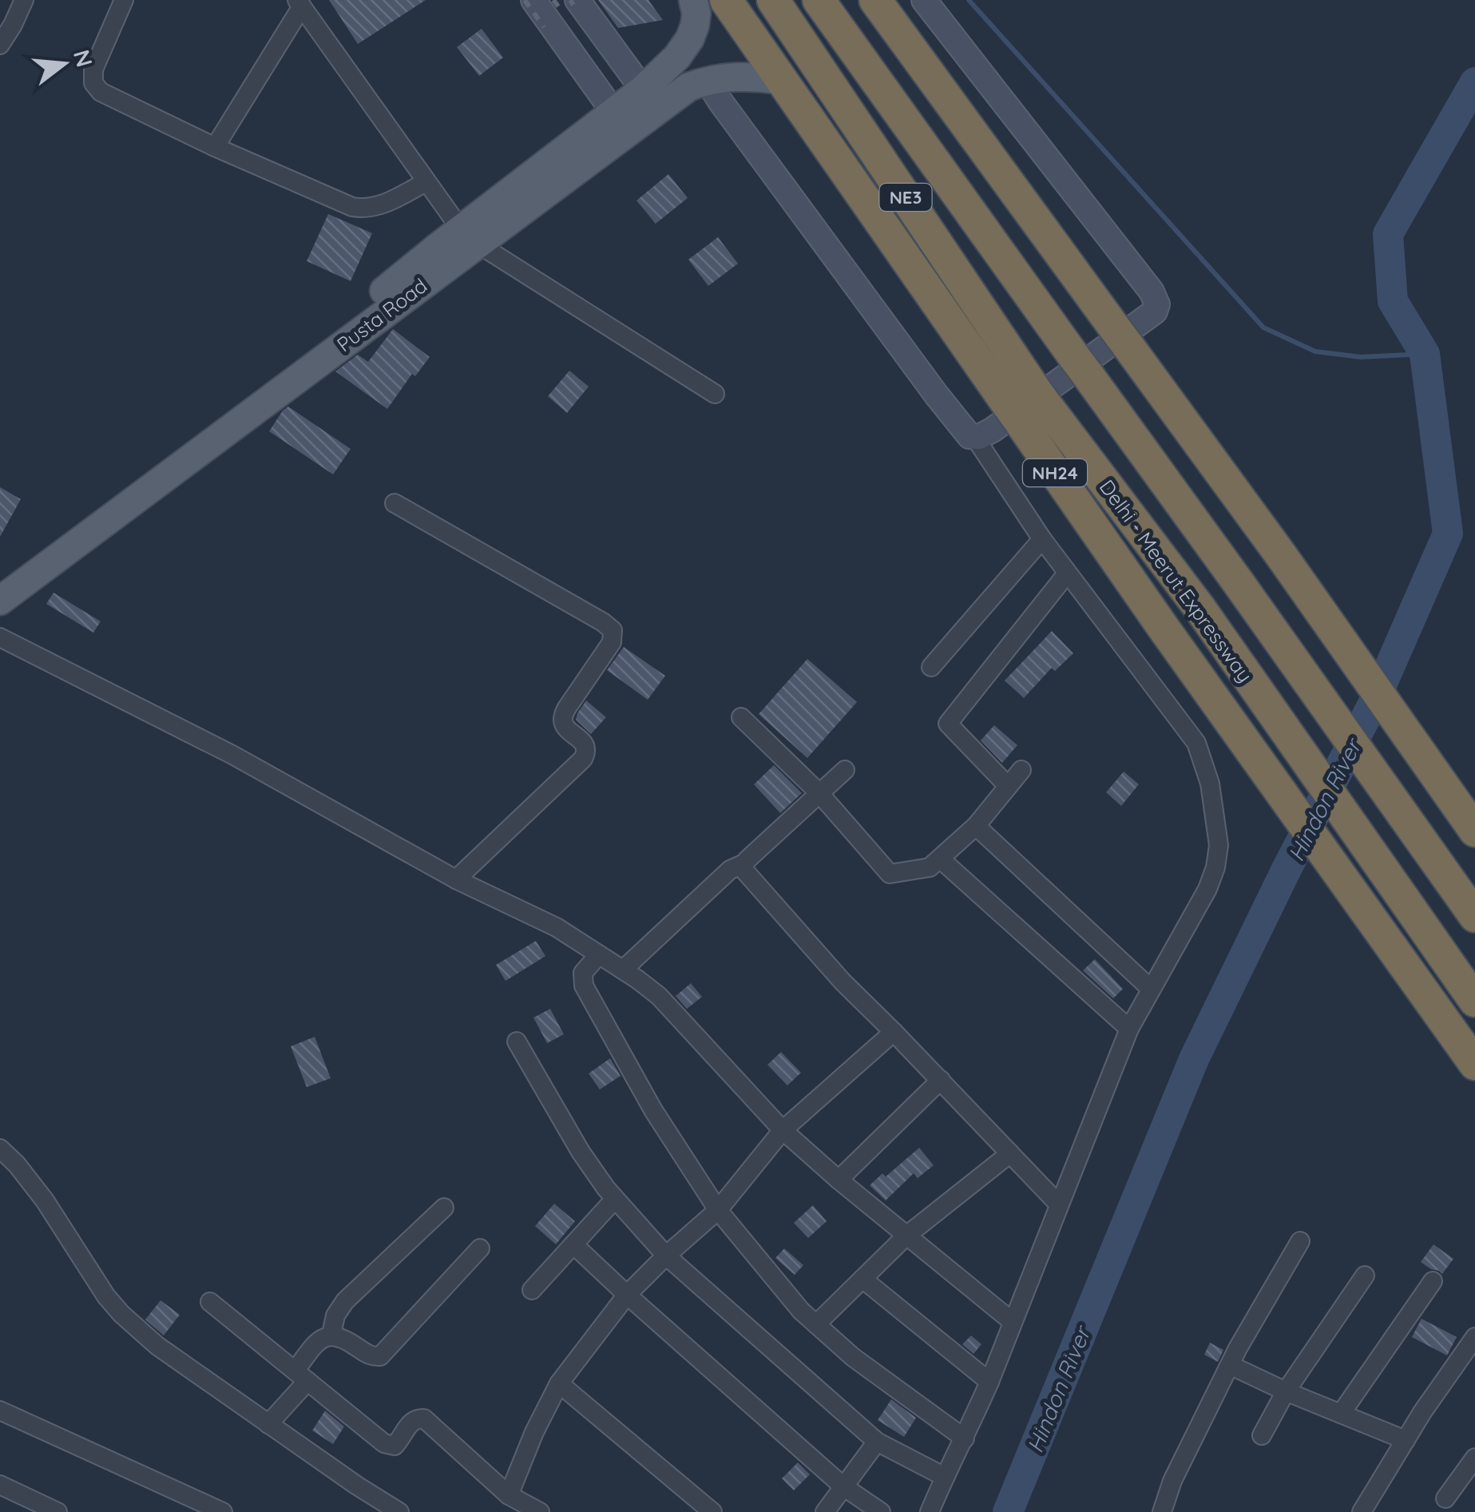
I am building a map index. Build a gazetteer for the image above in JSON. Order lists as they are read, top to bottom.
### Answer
{
  "streets": {
    "highway": ["NE3", "NH24", "Delhi - Meerut Expressway"],
    "main road": ["Pusta Road"]
  },
  "crossings": [
    ["Pusta Road", "NH24"],
    ["NH24", "Delhi - Meerut Expressway"]
  ],
  "water": ["Hindon River"],
  "north": "right"
}
